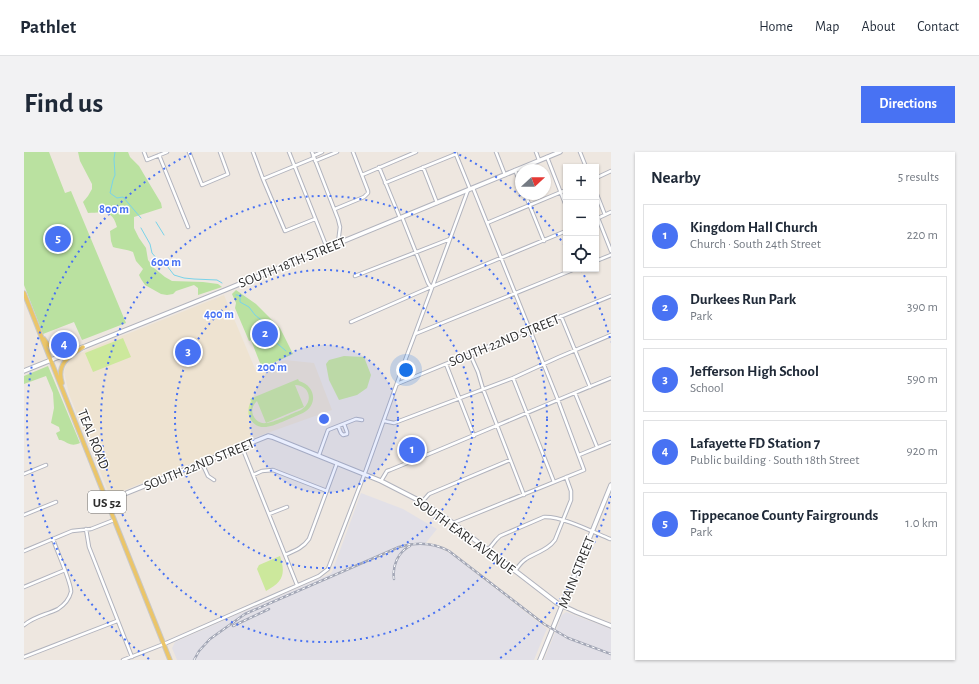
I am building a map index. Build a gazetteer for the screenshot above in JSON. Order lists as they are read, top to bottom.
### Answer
{
  "streets": {
    "main road": [
      "SOUTH 18TH STREET",
      "SOUTH 22ND STREET",
      "TEAL ROAD",
      "US 52",
      "SOUTH EARL AVENUE",
      "MAIN STREET"
    ]
  },
  "crossings": [
    ["SOUTH 18TH STREET", "TEAL ROAD"],
    ["SOUTH 22ND STREET", "TEAL ROAD"],
    ["SOUTH 22ND STREET", "SOUTH EARL AVENUE"],
    ["SOUTH EARL AVENUE", "MAIN STREET"]
  ],
  "north": "right",
  "page": {
    "header": "Pathlet",
    "nav": [
      "Home",
      "Map",
      "About",
      "Contact"
    ],
    "buttons": "Directions",
    "title": "Find us",
    "heading": ["Nearby", "5 results"],
    "map_buttons": ["+", "−"],
    "list": [
      {
        "mark": "1",
        "name": "Kingdom Hall Church",
        "note": "Church · South 24th Street",
        "value": "220 m"
      },
      {
        "mark": "2",
        "name": "Durkees Run Park",
        "note": "Park",
        "value": "390 m"
      },
      {
        "mark": "3",
        "name": "Jefferson High School",
        "note": "School",
        "value": "590 m"
      },
      {
        "mark": "4",
        "name": "Lafayette FD Station 7",
        "note": "Public building · South 18th Street",
        "value": "920 m"
      },
      {
        "mark": "5",
        "name": "Tippecanoe County Fairgrounds",
        "note": "Park",
        "value": "1.0 km"
      }
    ],
    "pins": [
      "5",
      "2",
      "4",
      "3",
      "1"
    ]
  },
  "rings": [
    "800 m",
    "600 m",
    "400 m",
    "200 m"
  ]
}
